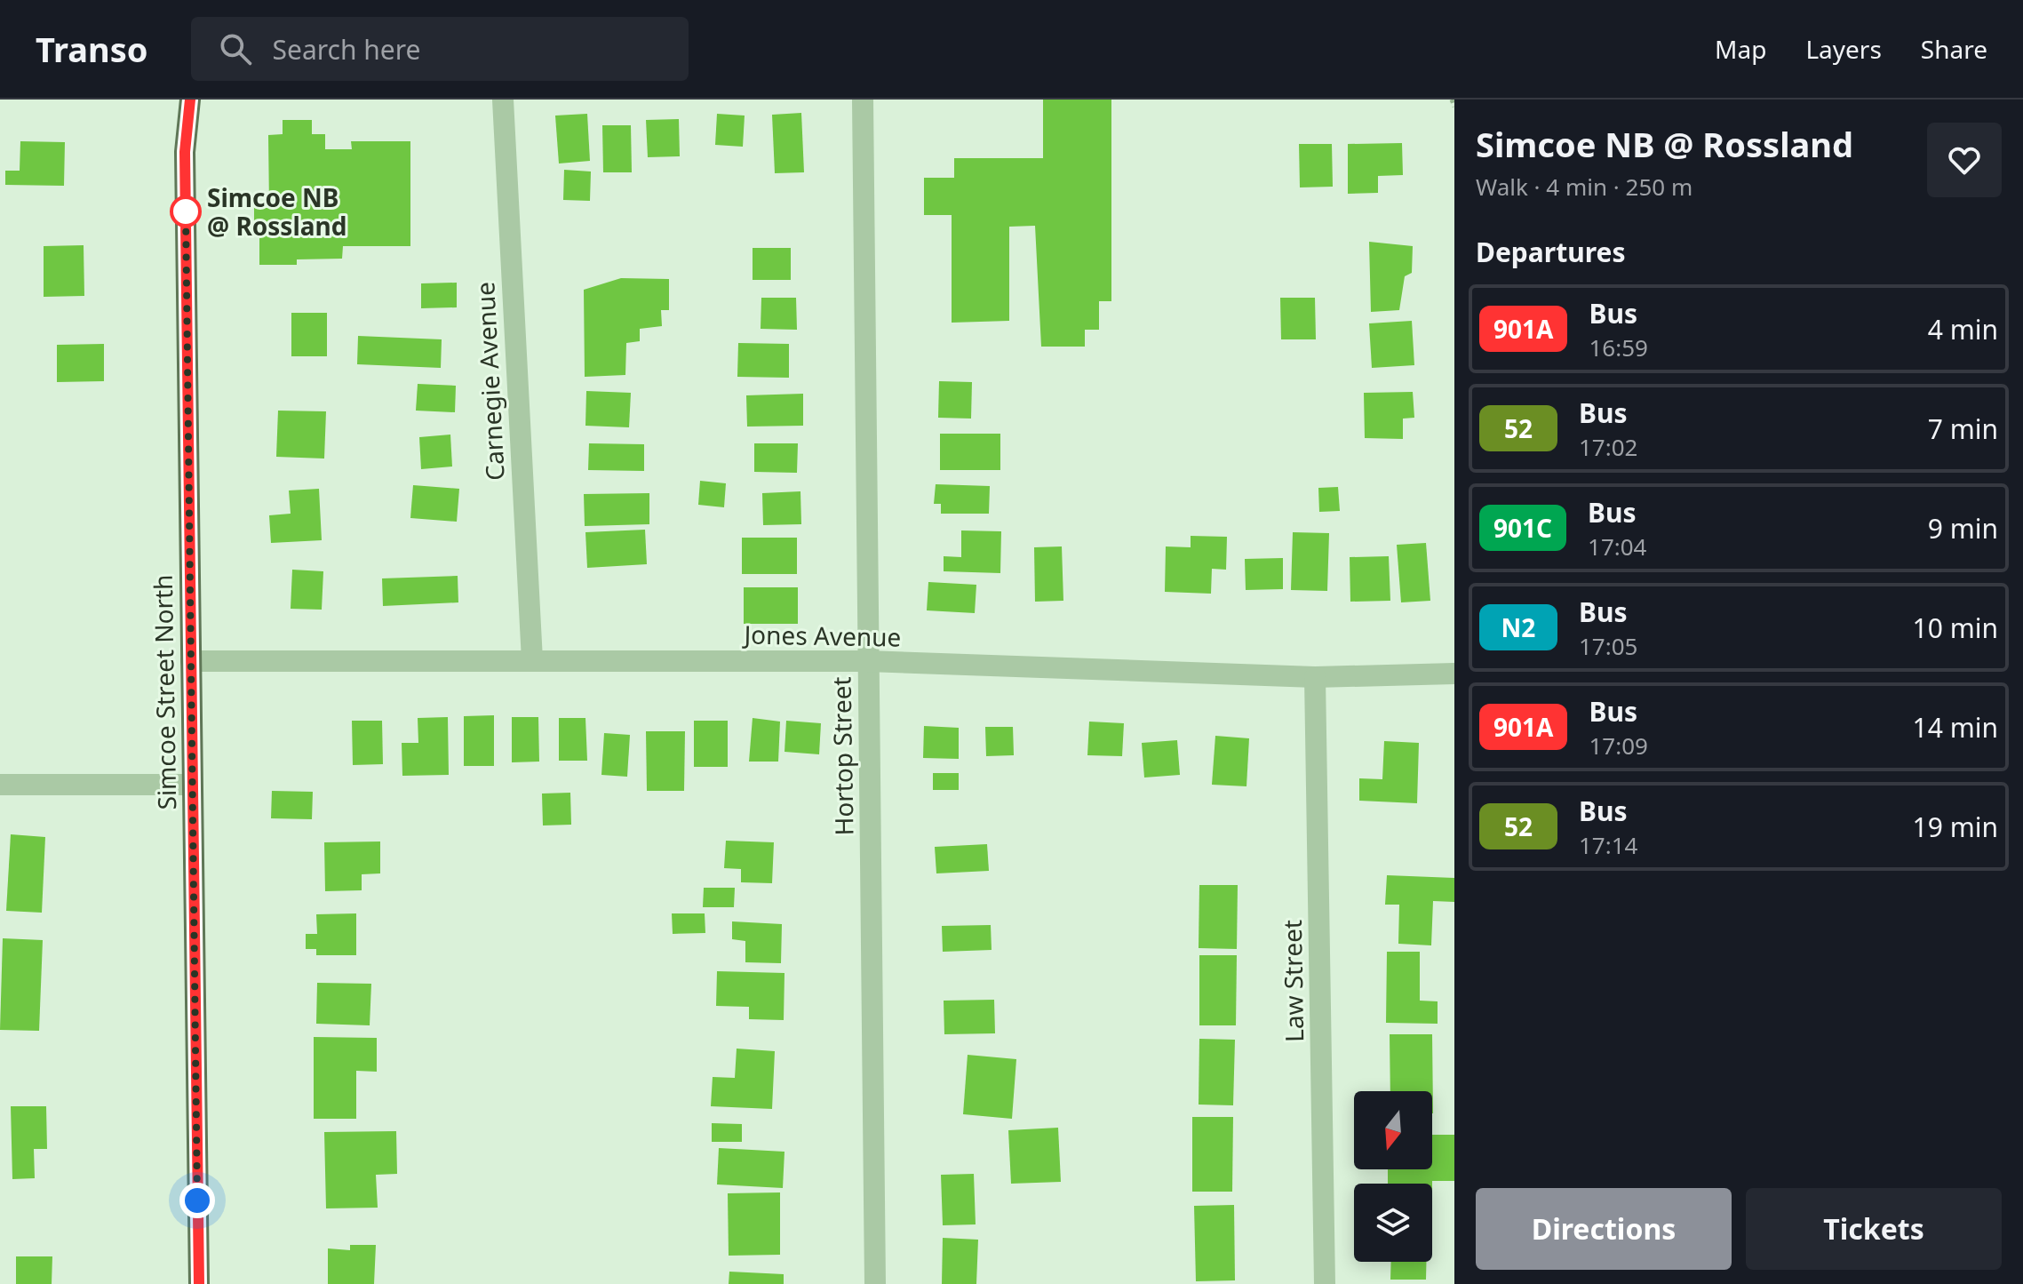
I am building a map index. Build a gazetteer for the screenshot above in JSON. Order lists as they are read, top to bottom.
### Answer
{
  "streets": {
    "main road": ["Simcoe Street North"],
    "street": [
      "Carnegie Avenue",
      "Jones Avenue",
      "Hortop Street",
      "Law Street"
    ]
  },
  "crossings": [
    ["Carnegie Avenue", "Jones Avenue"],
    ["Jones Avenue", "Simcoe Street North"],
    ["Jones Avenue", "Hortop Street"],
    ["Jones Avenue", "Law Street"]
  ],
  "places": ["Simcoe NB @ Rossland"],
  "lines": ["bus line 901A"],
  "north": "bottom",
  "page": {
    "header": "Transo",
    "search": "Search here",
    "nav": ["Map", "Layers", "Share"],
    "heading": [
      ["Simcoe NB @ Rossland", "Walk · 4 min · 250 m"],
      "Departures"
    ],
    "list": [
      {
        "mark": "901A",
        "name": "Bus",
        "note": "16:59",
        "value": "4 min"
      },
      {
        "mark": "52",
        "name": "Bus",
        "note": "17:02",
        "value": "7 min"
      },
      {
        "mark": "901C",
        "name": "Bus",
        "note": "17:04",
        "value": "9 min"
      },
      {
        "mark": "N2",
        "name": "Bus",
        "note": "17:05",
        "value": "10 min"
      },
      {
        "mark": "901A",
        "name": "Bus",
        "note": "17:09",
        "value": "14 min"
      },
      {
        "mark": "52",
        "name": "Bus",
        "note": "17:14",
        "value": "19 min"
      }
    ],
    "buttons": ["Directions", "Tickets"]
  }
}
